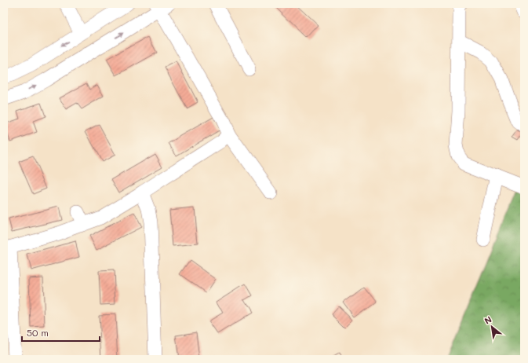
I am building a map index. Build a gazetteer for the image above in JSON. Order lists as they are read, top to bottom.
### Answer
{
  "scale_bar": "50 m",
  "north": "top left"
}
